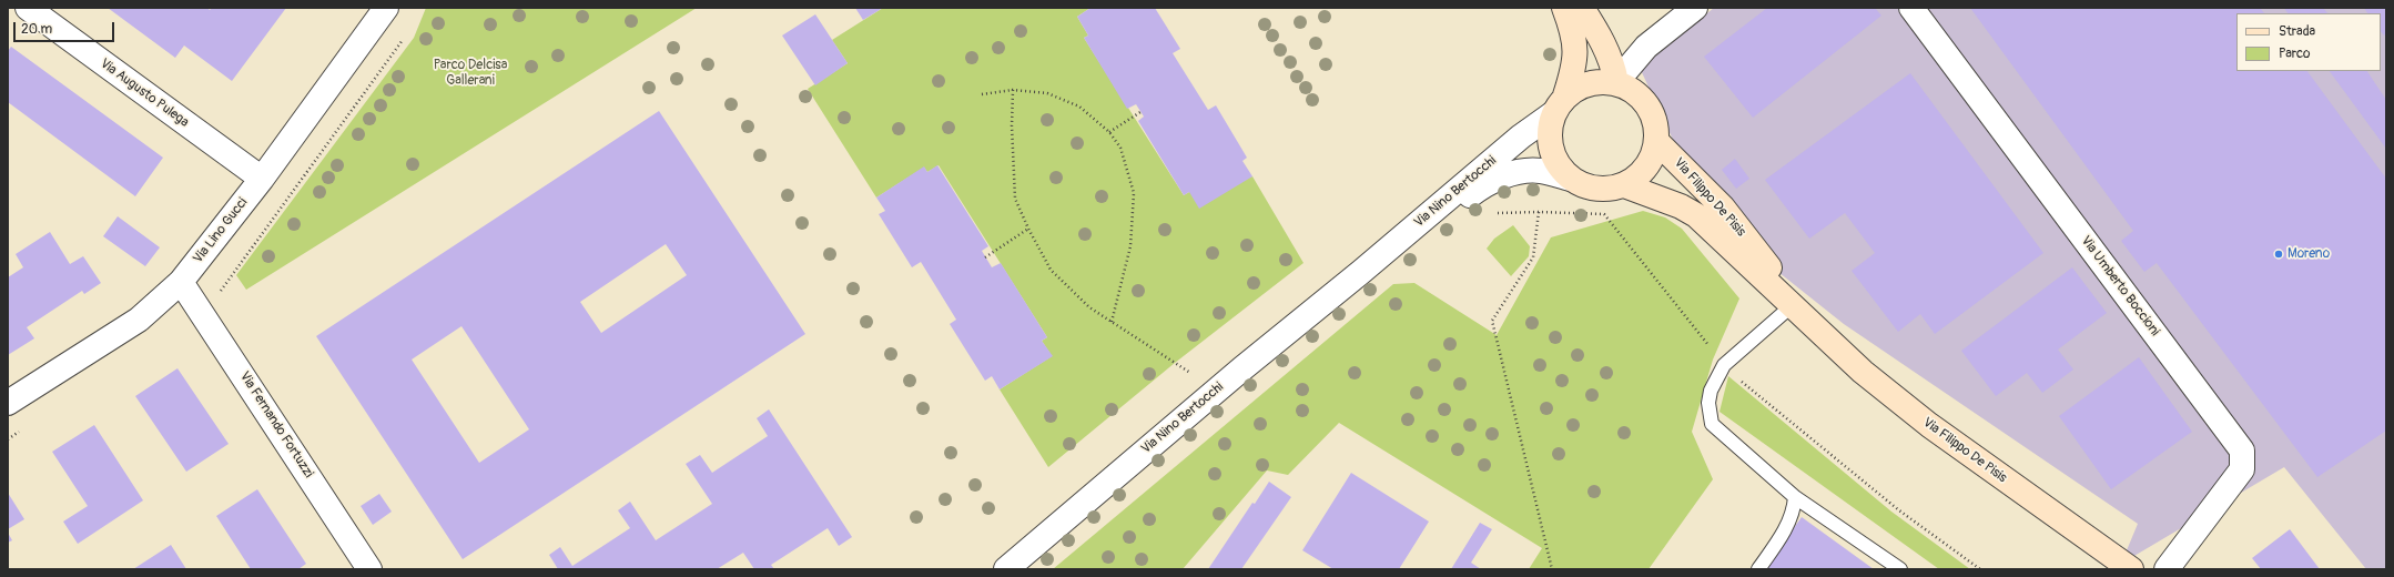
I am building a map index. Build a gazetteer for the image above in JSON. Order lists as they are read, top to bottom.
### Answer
{
  "streets": {
    "street": [
      "Via Augusto Pulega",
      "Via Nino Bertocchi",
      "Via Filippo De Pisis",
      "Via Lino Gucci",
      "Via Umberto Boccioni",
      "Via Fernando Fortuzzi"
    ]
  },
  "crossings": [
    ["Via Augusto Pulega", "Via Lino Gucci"],
    ["Via Nino Bertocchi", "Via Filippo De Pisis"],
    ["Via Lino Gucci", "Via Fernando Fortuzzi"]
  ],
  "parks": ["Parco Delcisa Gallerani"],
  "places": ["Moreno"],
  "legend": ["Strada", "Parco"],
  "scale_bar": "20 m"
}
